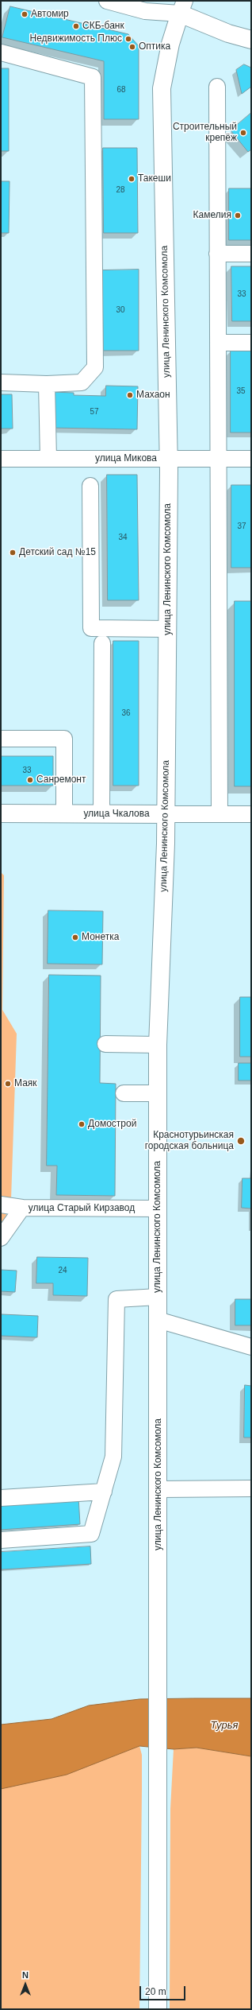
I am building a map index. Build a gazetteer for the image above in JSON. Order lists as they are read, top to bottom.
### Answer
{
  "streets": {
    "main road": ["улица Ленинского Комсомола", "улица Чкалова"],
    "street": ["улица Микова", "улица Старый Кирзавод"]
  },
  "crossings": [
    ["улица Ленинского Комсомола", "улица Микова"],
    ["улица Ленинского Комсомола", "улица Чкалова"],
    ["улица Ленинского Комсомола", "улица Старый Кирзавод"]
  ],
  "water": ["Турья"],
  "places": [
    "Автомир",
    "СКБ-банк",
    "Недвижимость Плюс",
    "Оптика",
    "Строительный крепёж",
    "Такеши",
    "Камелия",
    "Махаон",
    "Детский сад №15",
    "Санремонт",
    "Монетка",
    "Маяк",
    "Домострой",
    "Краснотурьинская городская больница"
  ],
  "house_numbers": [
    "68",
    "28",
    "33",
    "30",
    "35",
    "57",
    "37",
    "34",
    "36",
    "33",
    "24"
  ],
  "scale_bar": "20 m",
  "north": "top"
}
